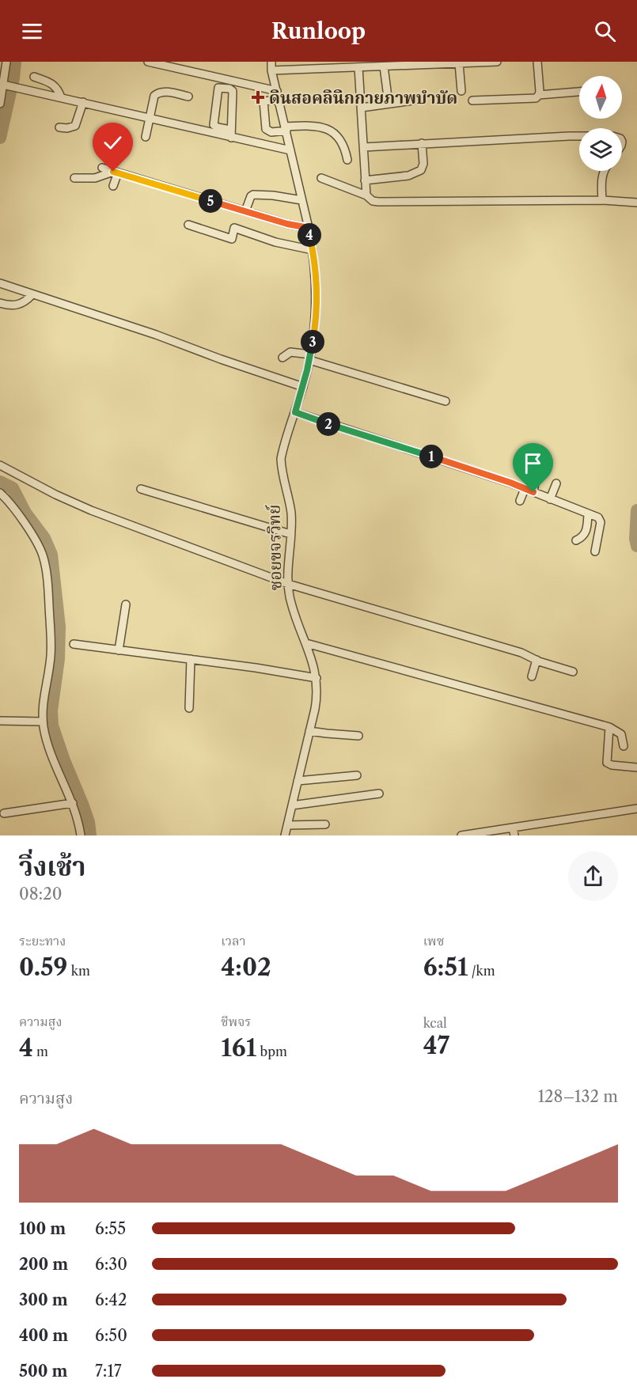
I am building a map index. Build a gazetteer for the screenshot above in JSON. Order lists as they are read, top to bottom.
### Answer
{
  "streets": {
    "street": ["ซอยขจรวิทย์"]
  },
  "places": {
    "health": ["ดินสอคลินิกกายภาพบำบัด"]
  },
  "north": "top",
  "page": {
    "header": "Runloop",
    "pins": [
      "5",
      "4",
      "3",
      "2",
      "1"
    ],
    "heading": ["วิ่งเช้า", "08:20"],
    "stats": [
      ["ระยะทาง", "0.59 km"],
      ["เวลา", "4:02"],
      ["เพซ", "6:51 /km"],
      ["ความสูง", "4 m"],
      ["ชีพจร", "161 bpm"],
      ["kcal", "47"]
    ],
    "chart": ["ความสูง", "128–132 m"],
    "list": [
      {
        "name": "100 m",
        "note": "6:55"
      },
      {
        "name": "200 m",
        "note": "6:30"
      },
      {
        "name": "300 m",
        "note": "6:42"
      },
      {
        "name": "400 m",
        "note": "6:50"
      },
      {
        "name": "500 m",
        "note": "7:17"
      }
    ]
  }
}
